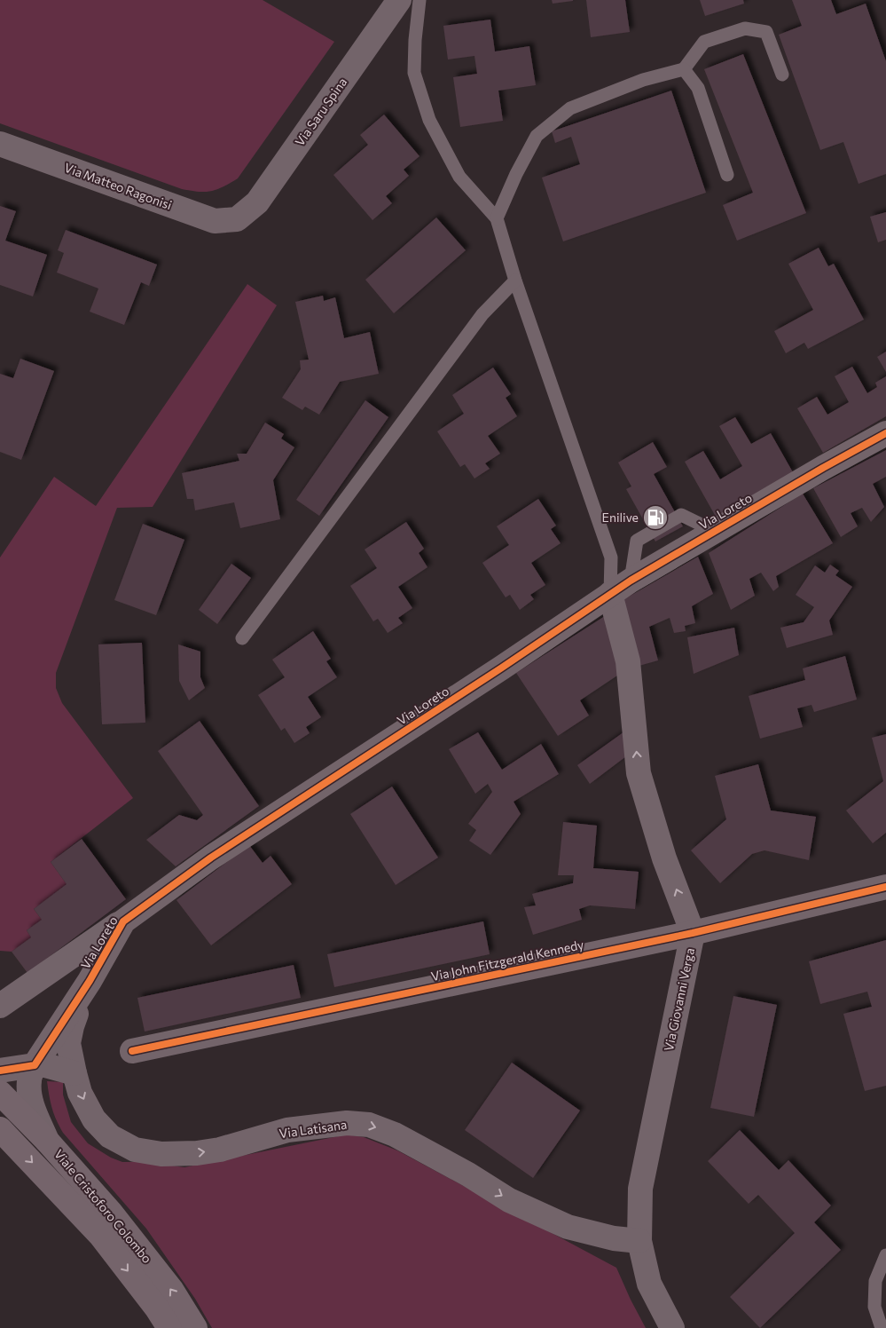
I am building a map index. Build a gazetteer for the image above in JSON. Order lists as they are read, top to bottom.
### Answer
{
  "streets": {
    "main road": ["Viale Cristoforo Colombo"],
    "street": [
      "Via Saru Spina",
      "Via Matteo Ragonisi",
      "Via Loreto",
      "Via John Fitzgerald Kennedy",
      "Via Giovanni Verga",
      "Via Latisana"
    ]
  },
  "crossings": [
    ["Via Saru Spina", "Via Matteo Ragonisi"],
    ["Via Loreto", "Via Giovanni Verga"],
    ["Via Loreto", "Via Latisana"],
    ["Via Loreto", "Viale Cristoforo Colombo"],
    ["Via John Fitzgerald Kennedy", "Via Giovanni Verga"],
    ["Via Giovanni Verga", "Via Latisana"]
  ],
  "one_way": ["Via Giovanni Verga", "Via Latisana"],
  "places": {
    "fuel station": ["Enilive"]
  }
}
